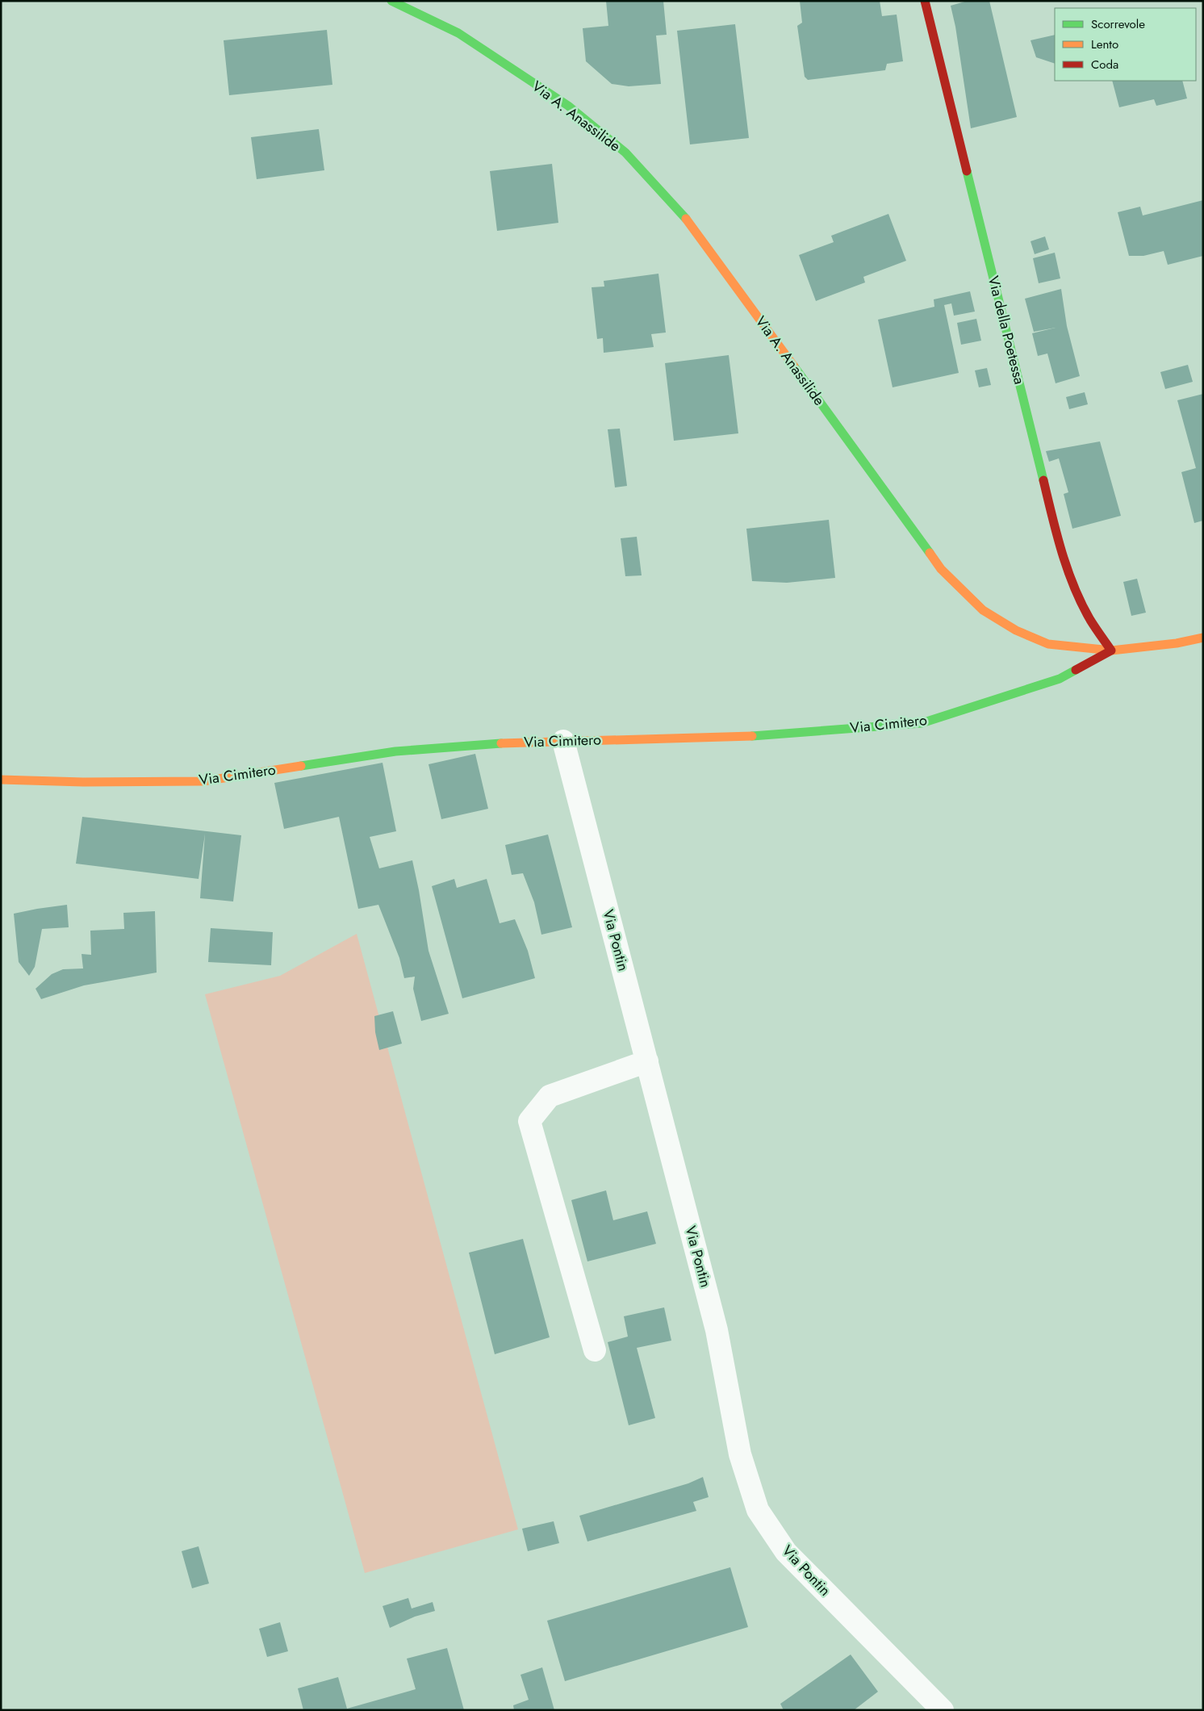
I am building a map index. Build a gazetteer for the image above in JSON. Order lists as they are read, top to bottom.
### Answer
{
  "streets": {
    "street": [
      "Via A. Anassilide",
      "Via della Poetessa",
      "Via Cimitero",
      "Via Pontin"
    ]
  },
  "crossings": [
    ["Via A. Anassilide", "Via della Poetessa"],
    ["Via A. Anassilide", "Via Cimitero"],
    ["Via della Poetessa", "Via Cimitero"],
    ["Via Cimitero", "Via Pontin"]
  ],
  "legend": ["Scorrevole", "Lento", "Coda"]
}
